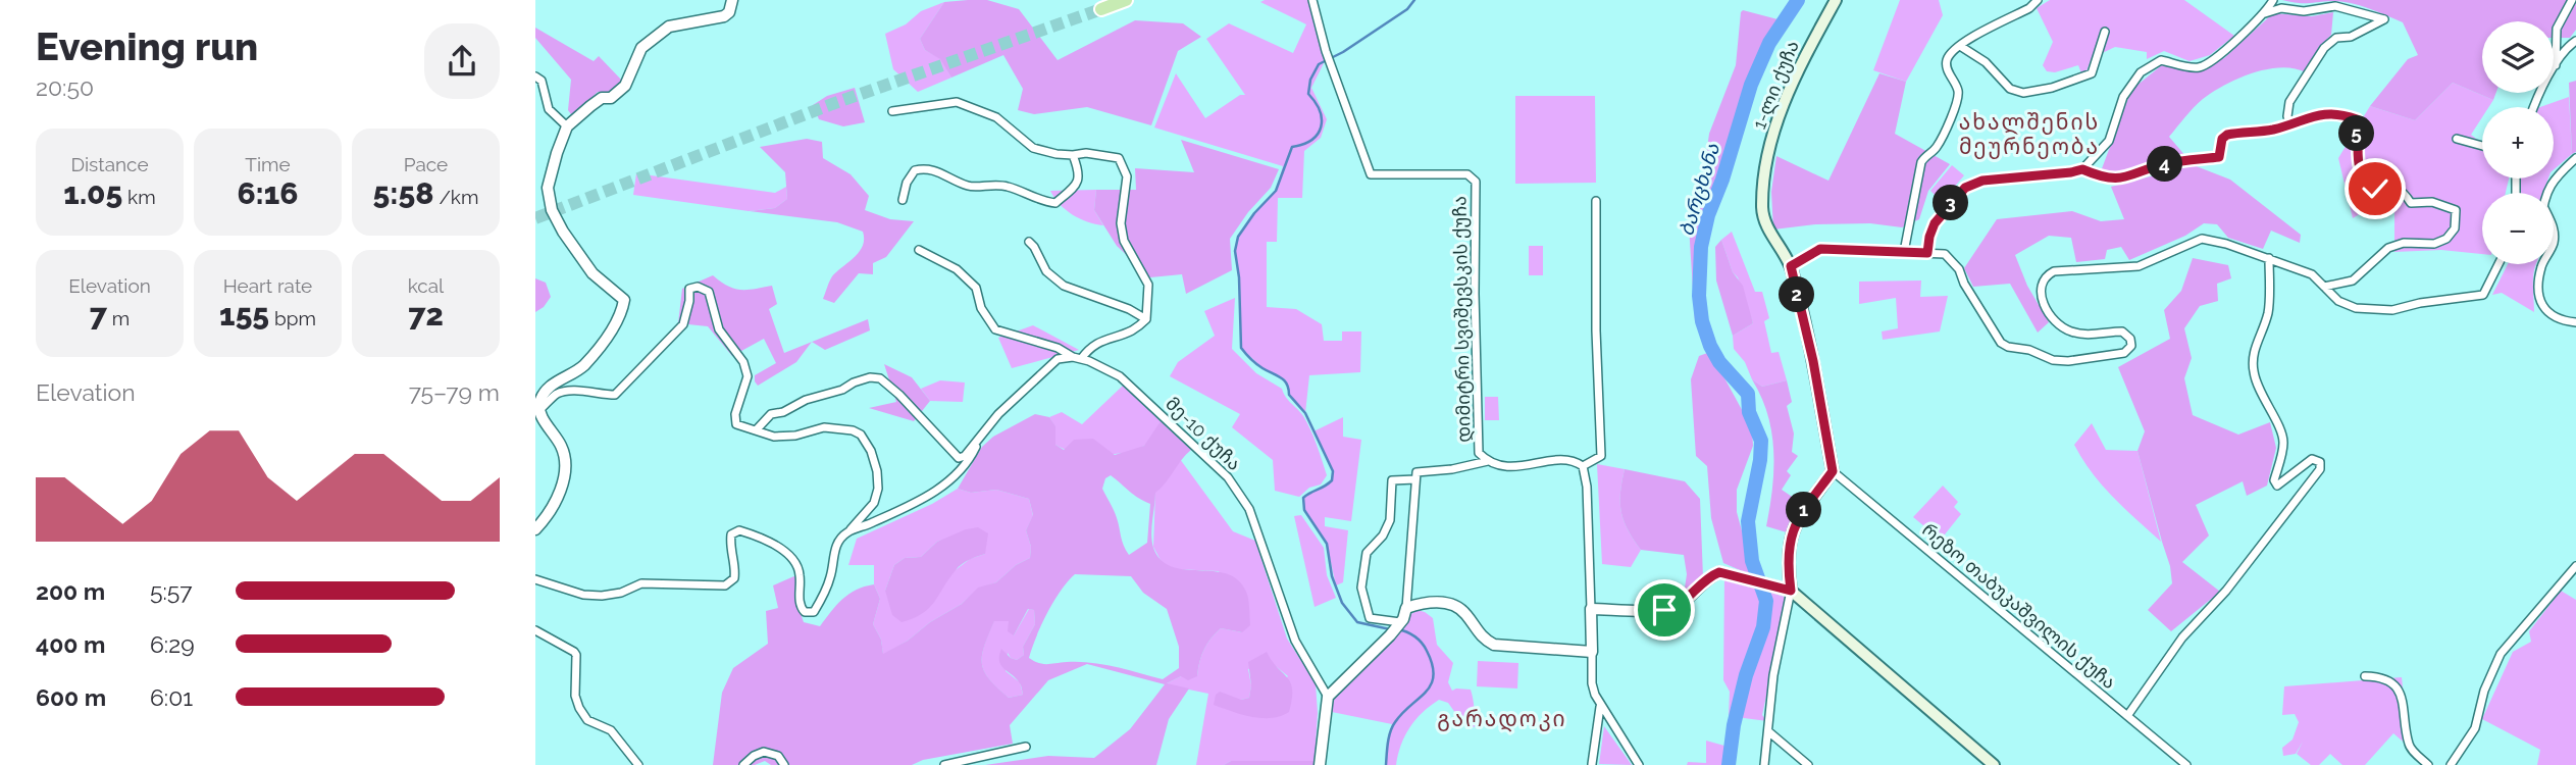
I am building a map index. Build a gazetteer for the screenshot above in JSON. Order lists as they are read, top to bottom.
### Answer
{
  "streets": {
    "main road": ["1-ლი ქუჩა"],
    "street": ["დიმიტრი სვიშევსკის ქუჩა", "მე-10 ქუჩა", "რეზო თაბუკაშვილის ქუჩა"]
  },
  "crossings": [
    ["1-ლი ქუჩა", "რეზო თაბუკაშვილის ქუჩა"]
  ],
  "districts": ["ახალშენის მეურნეობა", "გარადოკი"],
  "water": ["ბარცხანა"],
  "page": {
    "heading": ["Evening run", "20:50"],
    "map_buttons": ["+", "−"],
    "pins": [
      "5",
      "4",
      "3",
      "2",
      "1"
    ],
    "stats": [
      ["Distance", "1.05 km"],
      ["Time", "6:16"],
      ["Pace", "5:58 /km"],
      ["Elevation", "7 m"],
      ["Heart rate", "155 bpm"],
      ["kcal", "72"]
    ],
    "chart": ["Elevation", "75–79 m"],
    "list": [
      {
        "name": "200 m",
        "note": "5:57"
      },
      {
        "name": "400 m",
        "note": "6:29"
      },
      {
        "name": "600 m",
        "note": "6:01"
      }
    ]
  }
}
